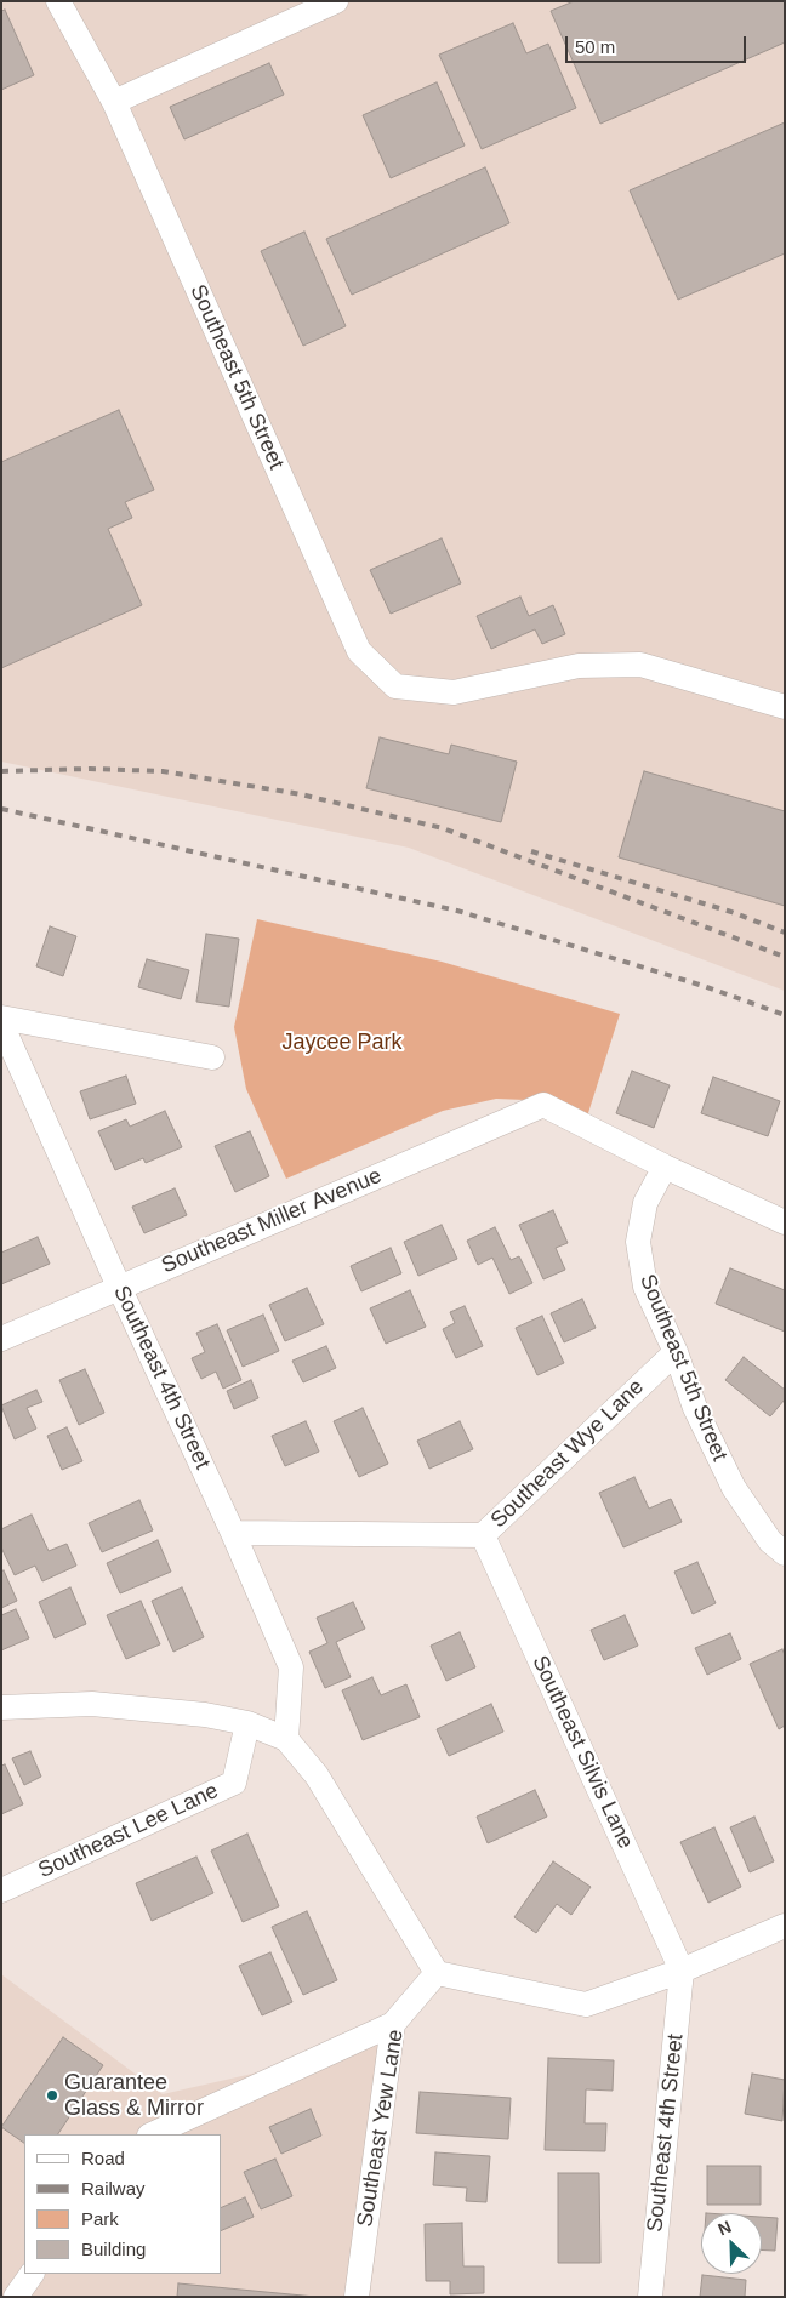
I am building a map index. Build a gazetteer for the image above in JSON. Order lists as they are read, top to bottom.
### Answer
{
  "streets": {
    "street": [
      "Southeast 5th Street",
      "Southeast Miller Avenue",
      "Southeast 4th Street",
      "Southeast Wye Lane",
      "Southeast Silvis Lane",
      "Southeast Lee Lane",
      "Southeast Yew Lane"
    ]
  },
  "crossings": [
    ["Southeast 5th Street", "Southeast Miller Avenue"],
    ["Southeast 5th Street", "Southeast Wye Lane"],
    ["Southeast Miller Avenue", "Southeast 4th Street"],
    ["Southeast 4th Street", "Southeast Wye Lane"],
    ["Southeast 4th Street", "Southeast Silvis Lane"],
    ["Southeast Wye Lane", "Southeast Silvis Lane"]
  ],
  "parks": ["Jaycee Park"],
  "places": ["Guarantee Glass & Mirror"],
  "legend": [
    "Road",
    "Railway",
    "Park",
    "Building"
  ],
  "scale_bar": "50 m",
  "north": "top left"
}
